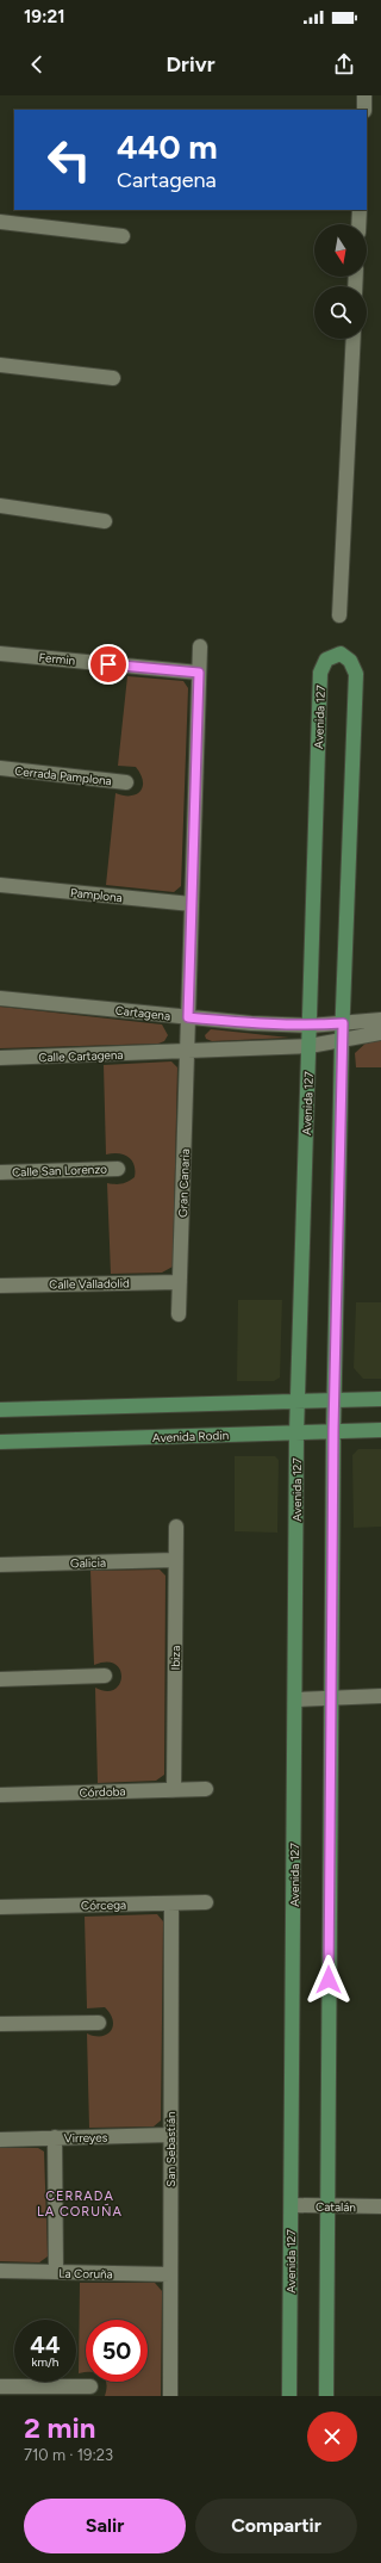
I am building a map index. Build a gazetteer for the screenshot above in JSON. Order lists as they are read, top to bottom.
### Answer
{
  "streets": {
    "main road": ["Avenida 127", "Avenida Rodin"],
    "street": [
      "Fermin",
      "Cerrada Pamplona",
      "Pamplona",
      "Cartagena",
      "Calle Cartagena",
      "Calle San Lorenzo",
      "Gran Canaria",
      "Calle Valladolid",
      "Galicia",
      "Ibiza",
      "Córdoba",
      "Córcega",
      "Virreyes",
      "San Sebastián",
      "Catalán",
      "La Coruña"
    ]
  },
  "crossings": [
    ["Avenida 127", "Cartagena"],
    ["Avenida 127", "Avenida Rodin"],
    ["Avenida 127", "Catalán"],
    ["Cartagena", "Gran Canaria"],
    ["Calle Cartagena", "Gran Canaria"],
    ["Gran Canaria", "Calle Valladolid"],
    ["Galicia", "Ibiza"],
    ["Ibiza", "Córdoba"],
    ["Córcega", "San Sebastián"],
    ["Virreyes", "San Sebastián"],
    ["San Sebastián", "La Coruña"]
  ],
  "districts": ["CERRADA LA CORUÑA"],
  "north": "bottom",
  "page": {
    "status": "19:21",
    "header": "Drivr",
    "turn": ["440 m", "Cartagena"],
    "speed": "44 km/h",
    "limit": "50",
    "heading": ["2 min", "710 m · 19:23"],
    "buttons": ["Salir", "Compartir"]
  }
}
